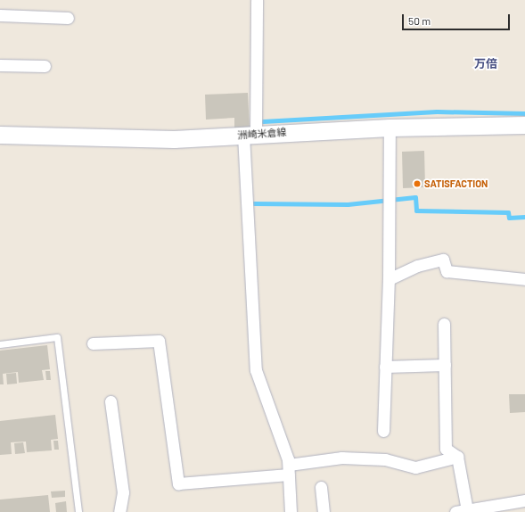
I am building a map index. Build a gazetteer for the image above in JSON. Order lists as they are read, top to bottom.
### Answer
{
  "streets": {
    "main road": ["洲崎米倉線"]
  },
  "districts": ["万倍"],
  "places": ["SATISFACTION"],
  "scale_bar": "50 m"
}
